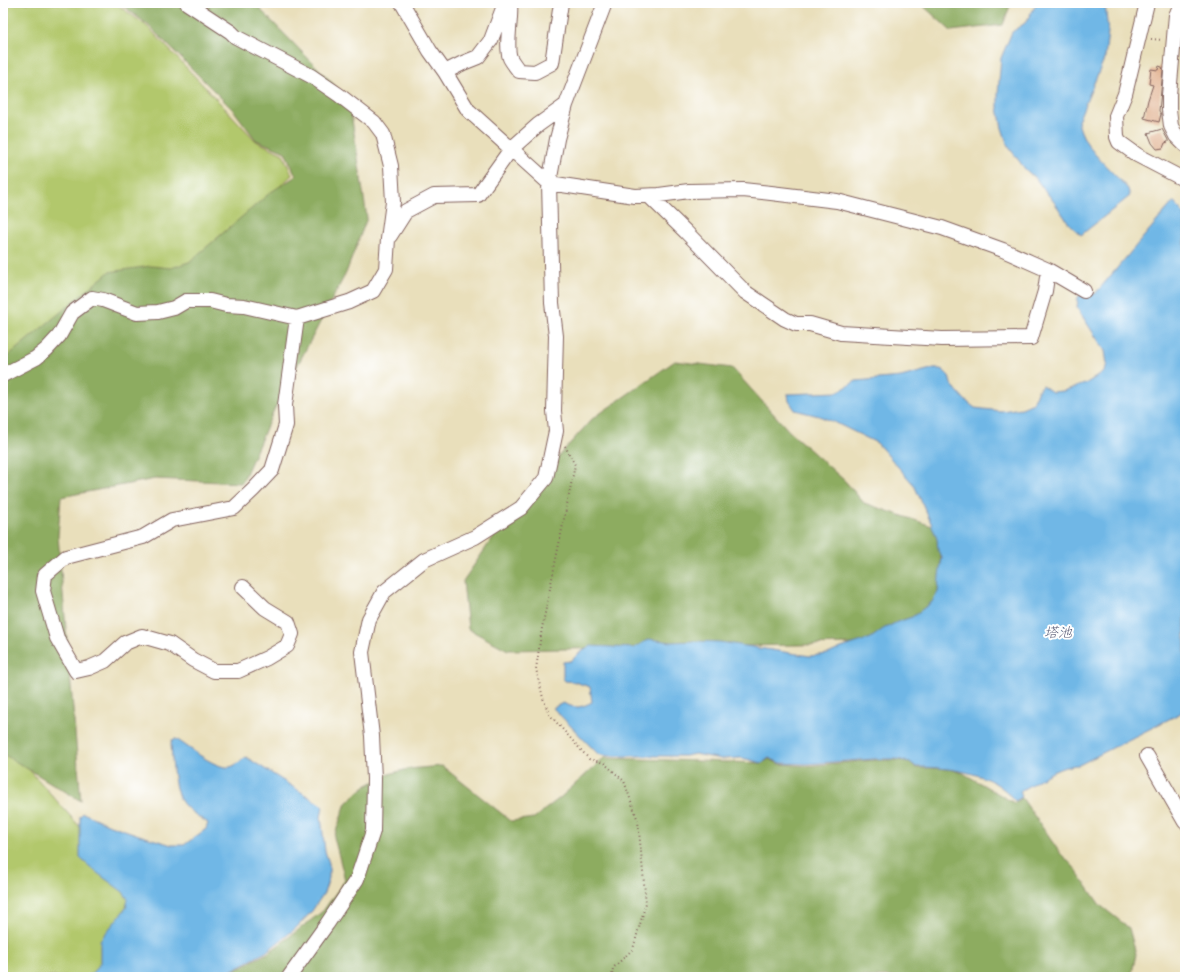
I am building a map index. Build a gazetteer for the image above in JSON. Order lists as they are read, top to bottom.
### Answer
{
  "water": ["塔池"]
}
